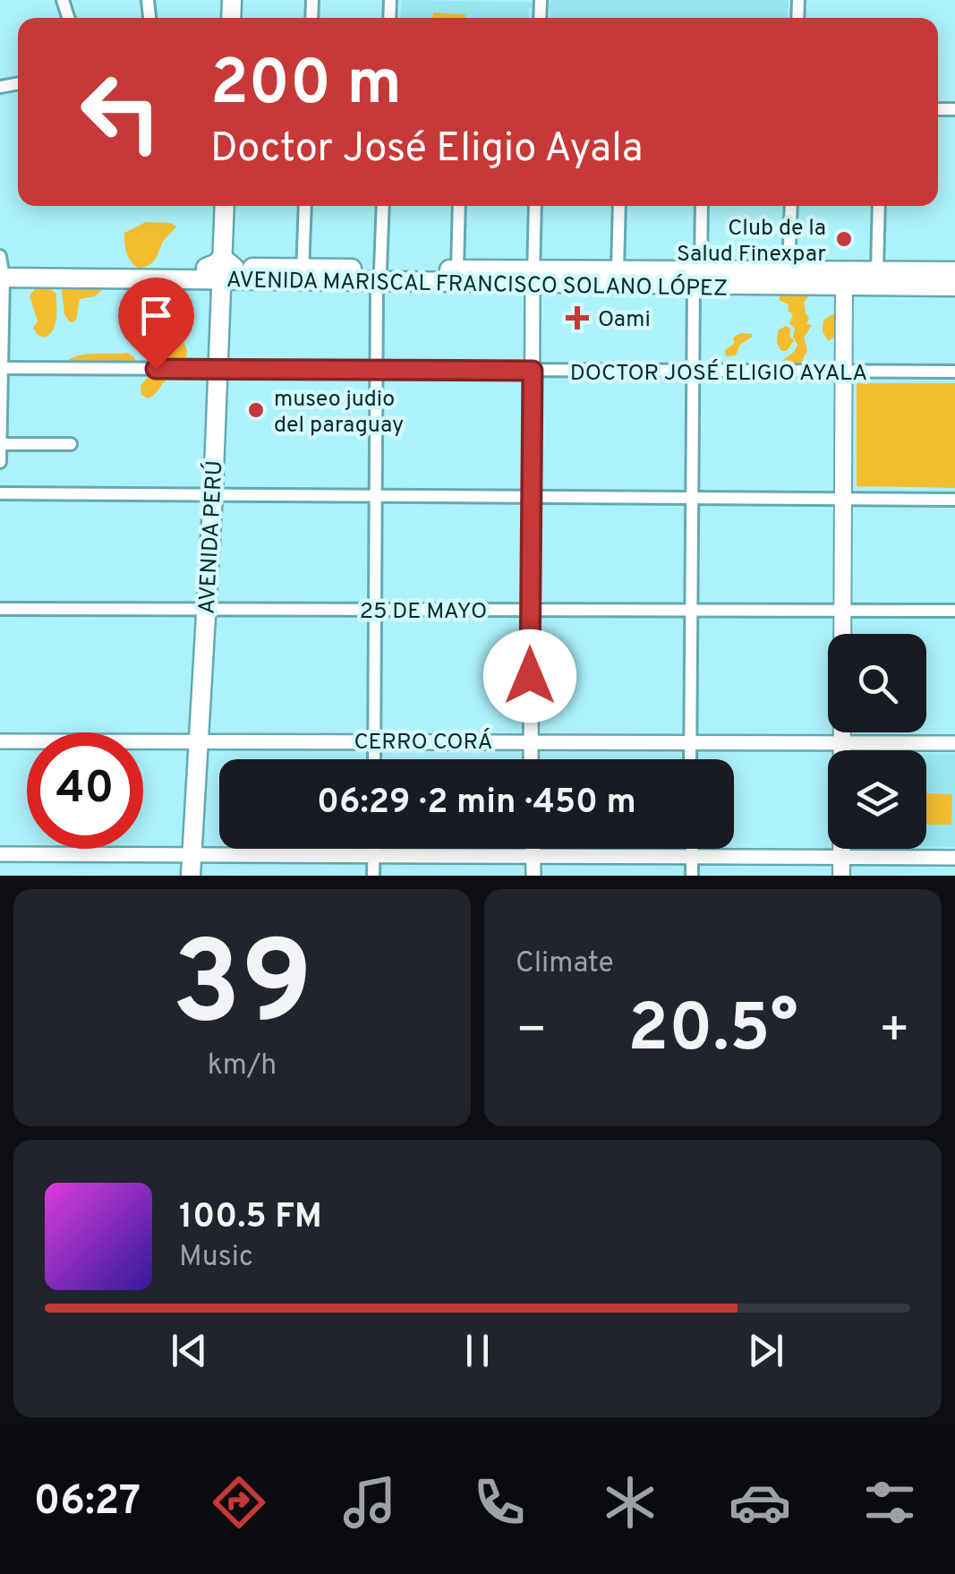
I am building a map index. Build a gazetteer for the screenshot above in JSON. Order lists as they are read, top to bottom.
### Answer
{
  "streets": {
    "main road": ["AVENIDA MARISCAL FRANCISCO SOLANO LÓPEZ", "AVENIDA PERÚ"],
    "street": ["DOCTOR JOSÉ ELIGIO AYALA", "25 DE MAYO", "CERRO CORÁ"]
  },
  "crossings": [
    ["AVENIDA MARISCAL FRANCISCO SOLANO LÓPEZ", "AVENIDA PERÚ"],
    ["DOCTOR JOSÉ ELIGIO AYALA", "AVENIDA PERÚ"],
    ["AVENIDA PERÚ", "25 DE MAYO"],
    ["AVENIDA PERÚ", "CERRO CORÁ"]
  ],
  "places": {
    "other": ["Club de la Salud Finexpar", "museo judio del paraguay"],
    "health": ["Oami"]
  },
  "page": {
    "turn": ["200 m", "Doctor José Eligio Ayala"],
    "limit": "40",
    "trip": "06:29 · 2 min · 450 m",
    "tile": [
      ["39", "km/h"],
      "Climate"
    ],
    "heat": ["−", "20.5°", "+"],
    "song": ["100.5 FM", "Music"],
    "tabs": "06:27"
  }
}
